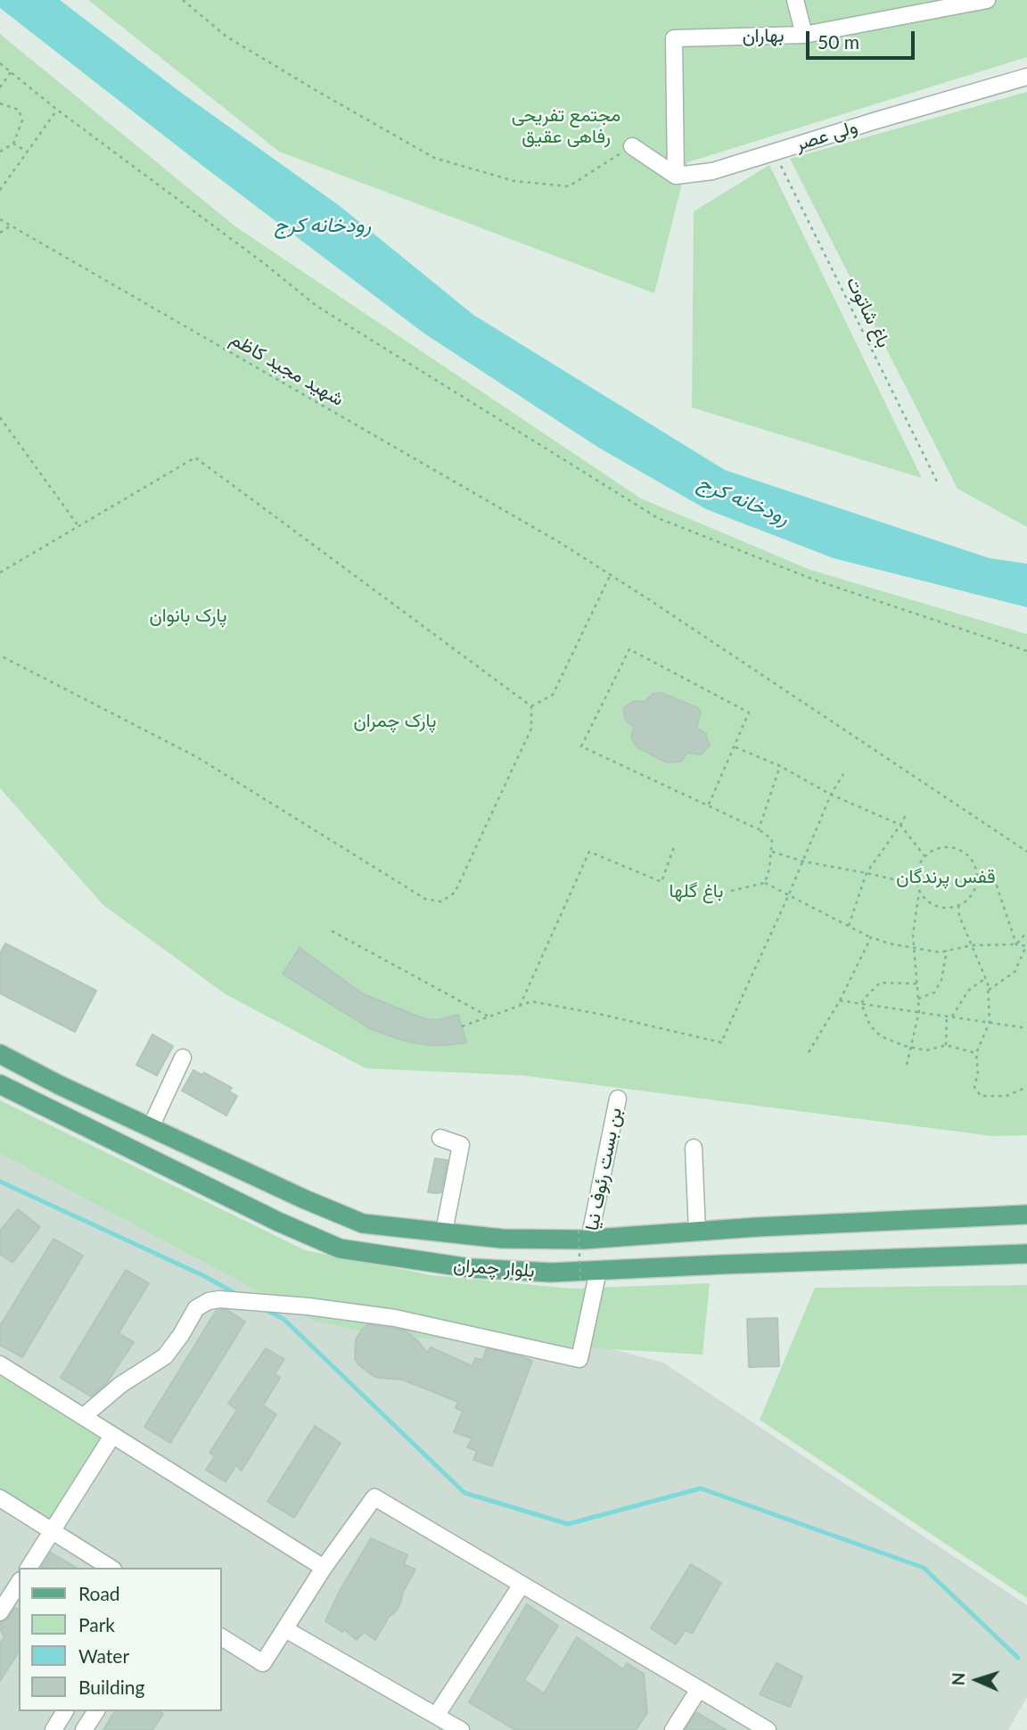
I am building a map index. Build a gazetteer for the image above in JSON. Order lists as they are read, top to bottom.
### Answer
{
  "streets": {
    "main road": ["بلوار چمران"],
    "street": ["بهاران", "ولی عصر", "بن بست رئوف نیا"],
    "path": ["باغ شاتوت", "شهید مجید کاظم"]
  },
  "crossings": [
    ["بهاران", "ولی عصر"],
    ["ولی عصر", "باغ شاتوت"],
    ["بن بست رئوف نیا", "بلوار چمران"]
  ],
  "water": ["رودخانه کرج"],
  "parks": [
    "مجتمع تفریحی رفاهی عقیق",
    "پارک بانوان",
    "پارک چمران",
    "قفس پرندگان",
    "باغ گلها"
  ],
  "legend": [
    "Road",
    "Park",
    "Water",
    "Building"
  ],
  "scale_bar": "50 m",
  "north": "left"
}
